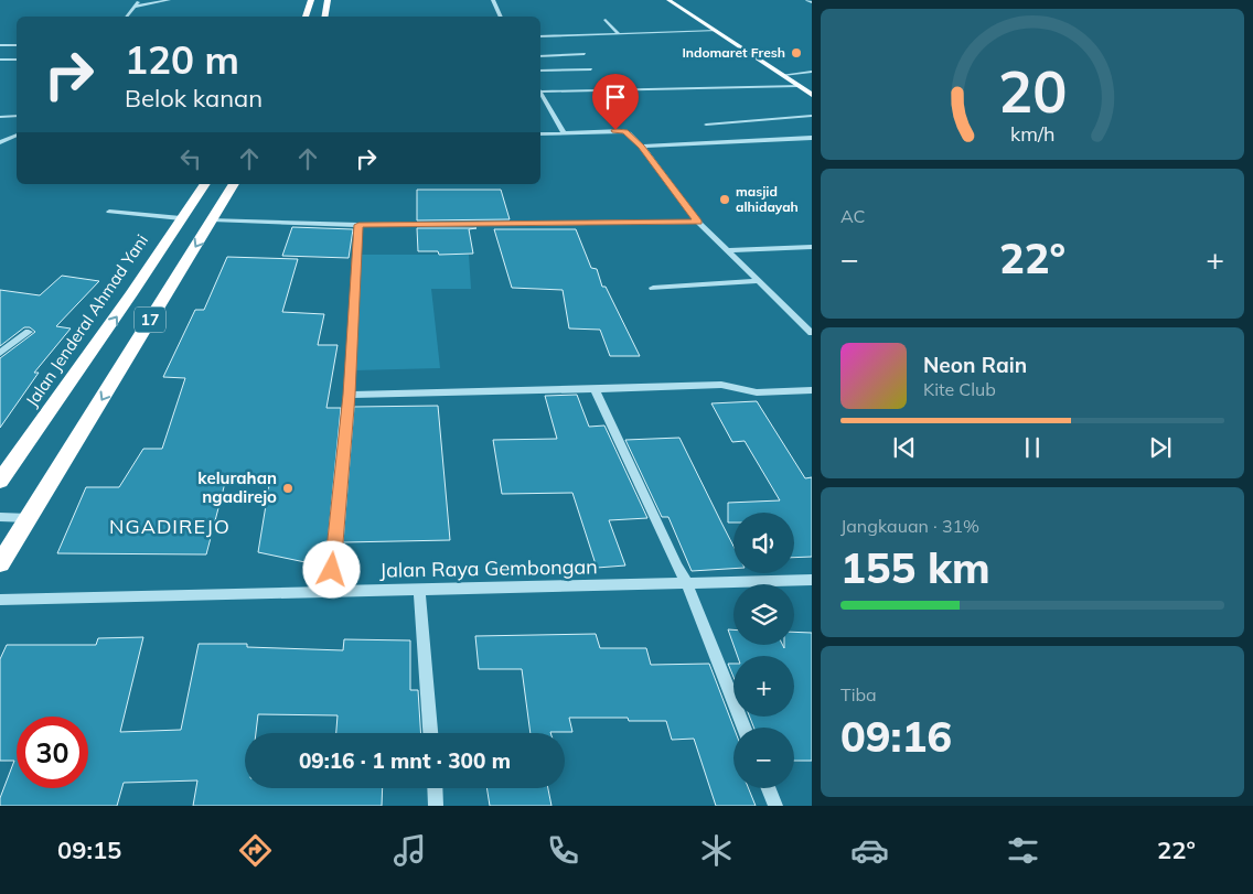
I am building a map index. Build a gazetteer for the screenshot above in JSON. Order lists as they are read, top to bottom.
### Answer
{
  "streets": {
    "highway": ["17", "Jalan Jenderal Ahmad Yani"],
    "street": ["Jalan Raya Gembongan"]
  },
  "districts": ["NGADIREJO"],
  "places": ["Indomaret Fresh", "masjid alhidayah", "kelurahan ngadirejo"],
  "page": {
    "turn": ["120 m", "Belok kanan"],
    "tile": [
      "AC",
      ["Jangkauan · 31%", "155 km"],
      ["Tiba", "09:16"]
    ],
    "heat": ["−", "22°", "+"],
    "song": ["Neon Rain", "Kite Club"],
    "map_buttons": ["+", "−"],
    "limit": "30",
    "trip": "09:16 · 1 mnt · 300 m",
    "tabs": ["09:15", "22°"],
    "gauge": ["20", "km/h"]
  }
}
